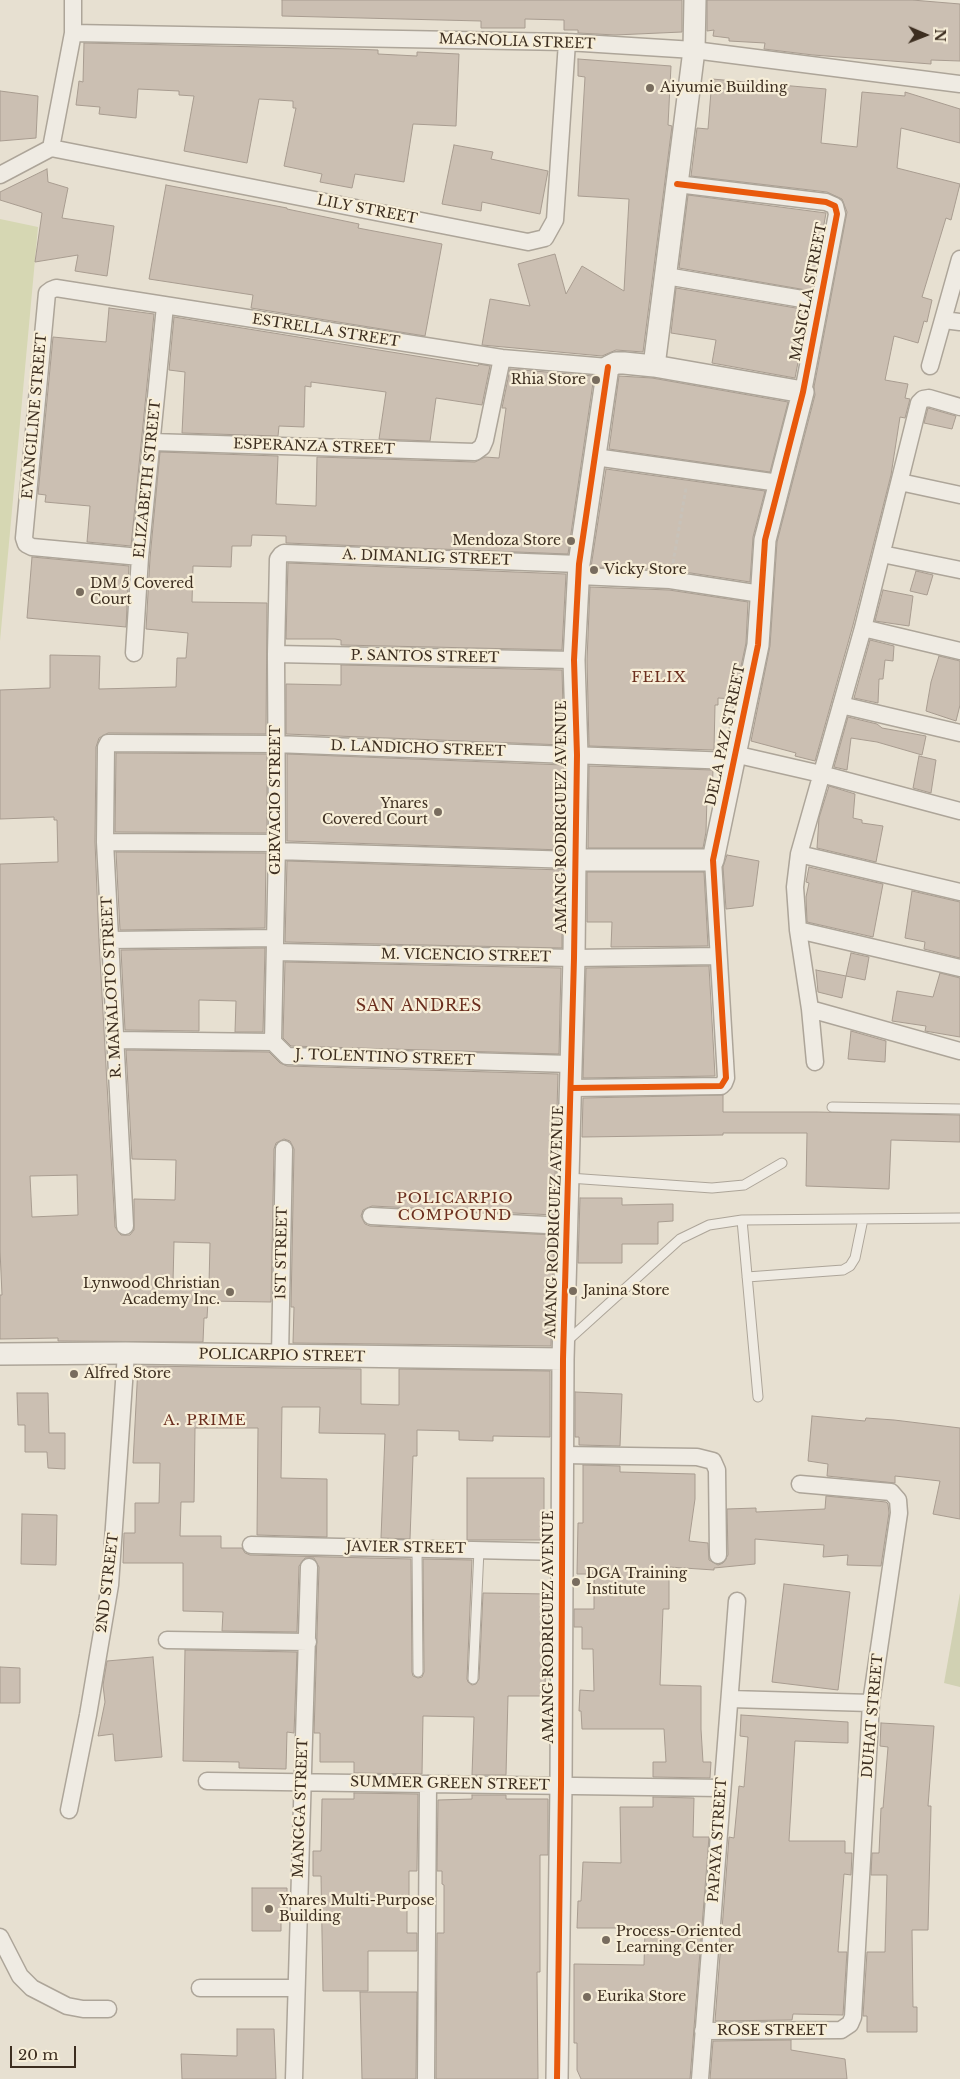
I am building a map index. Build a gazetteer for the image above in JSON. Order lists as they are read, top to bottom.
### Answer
{
  "streets": {
    "street": [
      "MAGNOLIA STREET",
      "LILY STREET",
      "MASIGLA STREET",
      "ESTRELLA STREET",
      "EVANGILINE STREET",
      "ESPERANZA STREET",
      "ELIZABETH STREET",
      "A. DIMANLIG STREET",
      "P. SANTOS STREET",
      "DELA PAZ STREET",
      "D. LANDICHO STREET",
      "GERVACIO STREET",
      "AMANG RODRIGUEZ AVENUE",
      "M. VICENCIO STREET",
      "R. MANALOTO STREET",
      "J. TOLENTINO STREET",
      "1ST STREET",
      "POLICARPIO STREET",
      "JAVIER STREET",
      "2ND STREET",
      "DUHAT STREET",
      "SUMMER GREEN STREET",
      "MANGGA STREET",
      "PAPAYA STREET",
      "ROSE STREET"
    ]
  },
  "crossings": [
    ["MAGNOLIA STREET", "LILY STREET"],
    ["MASIGLA STREET", "DELA PAZ STREET"],
    ["ESTRELLA STREET", "EVANGILINE STREET"],
    ["ESTRELLA STREET", "ESPERANZA STREET"],
    ["ESTRELLA STREET", "ELIZABETH STREET"],
    ["ESTRELLA STREET", "AMANG RODRIGUEZ AVENUE"],
    ["EVANGILINE STREET", "ELIZABETH STREET"],
    ["ESPERANZA STREET", "ELIZABETH STREET"],
    ["A. DIMANLIG STREET", "DELA PAZ STREET"],
    ["A. DIMANLIG STREET", "GERVACIO STREET"],
    ["A. DIMANLIG STREET", "AMANG RODRIGUEZ AVENUE"],
    ["P. SANTOS STREET", "GERVACIO STREET"],
    ["P. SANTOS STREET", "AMANG RODRIGUEZ AVENUE"],
    ["DELA PAZ STREET", "D. LANDICHO STREET"],
    ["DELA PAZ STREET", "AMANG RODRIGUEZ AVENUE"],
    ["DELA PAZ STREET", "M. VICENCIO STREET"],
    ["D. LANDICHO STREET", "GERVACIO STREET"],
    ["D. LANDICHO STREET", "AMANG RODRIGUEZ AVENUE"],
    ["D. LANDICHO STREET", "R. MANALOTO STREET"],
    ["GERVACIO STREET", "M. VICENCIO STREET"],
    ["GERVACIO STREET", "J. TOLENTINO STREET"],
    ["AMANG RODRIGUEZ AVENUE", "M. VICENCIO STREET"],
    ["AMANG RODRIGUEZ AVENUE", "J. TOLENTINO STREET"],
    ["AMANG RODRIGUEZ AVENUE", "POLICARPIO STREET"],
    ["AMANG RODRIGUEZ AVENUE", "JAVIER STREET"],
    ["AMANG RODRIGUEZ AVENUE", "SUMMER GREEN STREET"],
    ["M. VICENCIO STREET", "R. MANALOTO STREET"],
    ["1ST STREET", "POLICARPIO STREET"],
    ["POLICARPIO STREET", "2ND STREET"],
    ["DUHAT STREET", "ROSE STREET"],
    ["SUMMER GREEN STREET", "MANGGA STREET"],
    ["SUMMER GREEN STREET", "PAPAYA STREET"],
    ["PAPAYA STREET", "ROSE STREET"]
  ],
  "districts": [
    "FELIX",
    "SAN ANDRES",
    "POLICARPIO COMPOUND",
    "A. PRIME"
  ],
  "places": [
    "Aiyumie Building",
    "Rhia Store",
    "Mendoza Store",
    "Vicky Store",
    "DM 5 Covered Court",
    "Ynares Covered Court",
    "Janina Store",
    "Lynwood Christian Academy Inc.",
    "Alfred Store",
    "DGA Training Institute",
    "Ynares Multi-Purpose Building",
    "Process-Oriented Learning Center",
    "Eurika Store"
  ],
  "scale_bar": "20 m",
  "north": "right"
}
